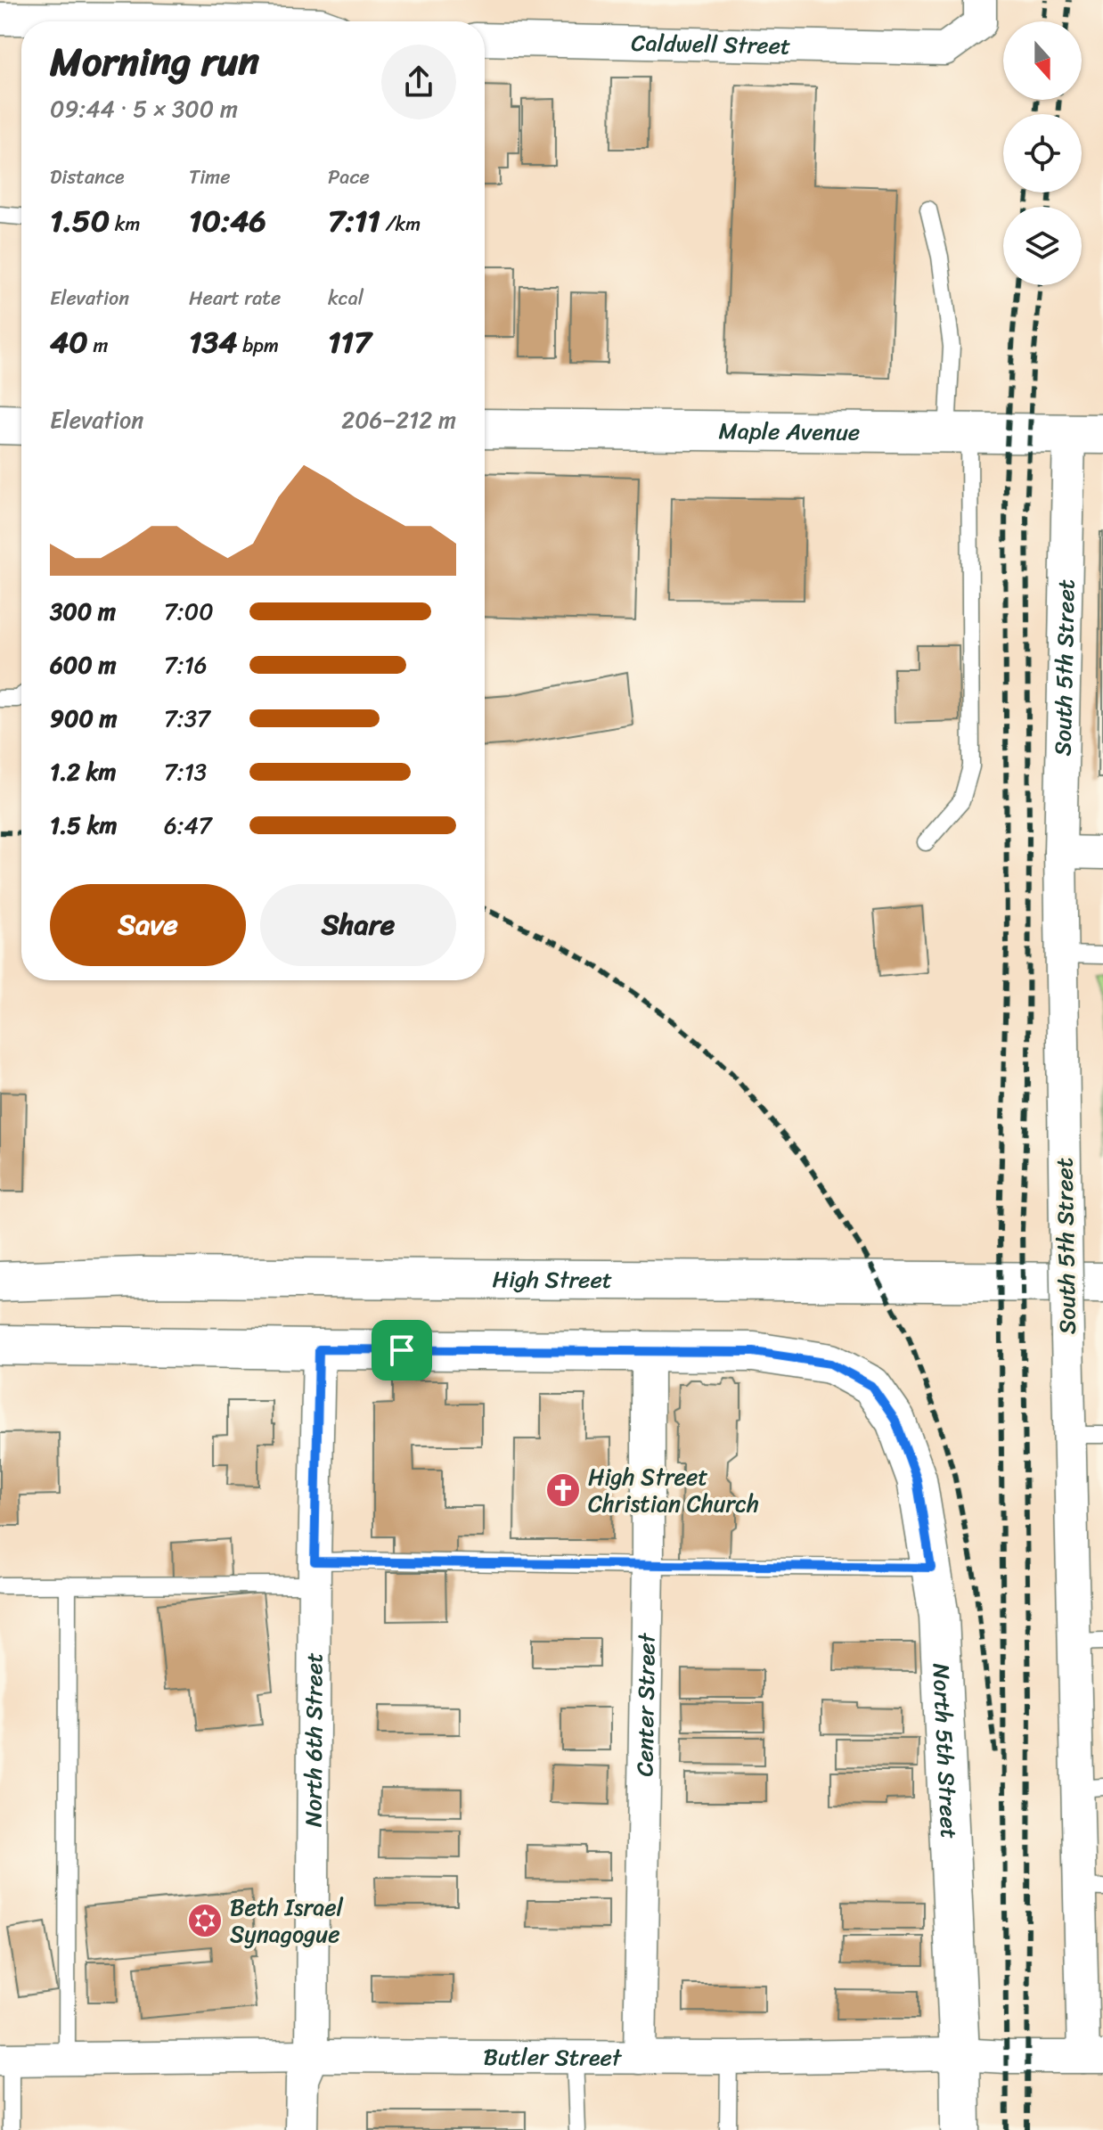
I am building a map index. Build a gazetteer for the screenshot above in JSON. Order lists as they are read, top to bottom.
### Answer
{
  "streets": {
    "main road": ["Maple Avenue", "High Street", "North 5th Street"],
    "street": [
      "Caldwell Street",
      "South 5th Street",
      "Center Street",
      "North 6th Street",
      "Butler Street"
    ]
  },
  "crossings": [
    ["Maple Avenue", "South 5th Street"],
    ["South 5th Street", "Butler Street"],
    ["Center Street", "North 5th Street"],
    ["Center Street", "Butler Street"],
    ["North 6th Street", "Butler Street"],
    ["North 5th Street", "Butler Street"]
  ],
  "places": {
    "church": ["High Street Christian Church"],
    "synagogue": ["Beth Israel Synagogue"]
  },
  "north": "bottom",
  "page": {
    "heading": ["Morning run", "09:44 · 5 × 300 m"],
    "stats": [
      ["Distance", "1.50 km"],
      ["Time", "10:46"],
      ["Pace", "7:11 /km"],
      ["Elevation", "40 m"],
      ["Heart rate", "134 bpm"],
      ["kcal", "117"]
    ],
    "chart": ["Elevation", "206–212 m"],
    "list": [
      {
        "name": "300 m",
        "note": "7:00"
      },
      {
        "name": "600 m",
        "note": "7:16"
      },
      {
        "name": "900 m",
        "note": "7:37"
      },
      {
        "name": "1.2 km",
        "note": "7:13"
      },
      {
        "name": "1.5 km",
        "note": "6:47"
      }
    ],
    "buttons": ["Save", "Share"]
  }
}
